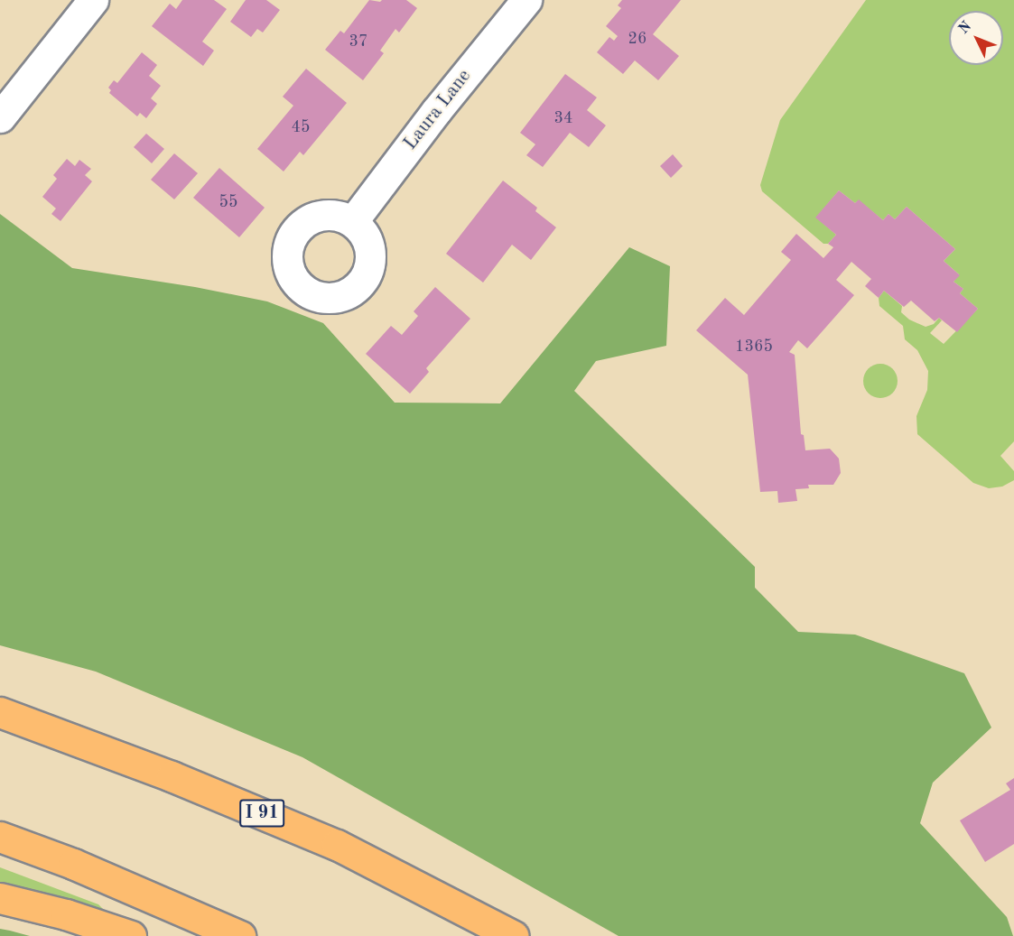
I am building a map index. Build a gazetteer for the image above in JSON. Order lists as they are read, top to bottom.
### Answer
{
  "streets": {
    "highway": ["I 91"],
    "street": ["Laura Lane"]
  },
  "house_numbers": [
    "26",
    "37",
    "34",
    "45",
    "55",
    "1365"
  ],
  "north": "top left"
}
